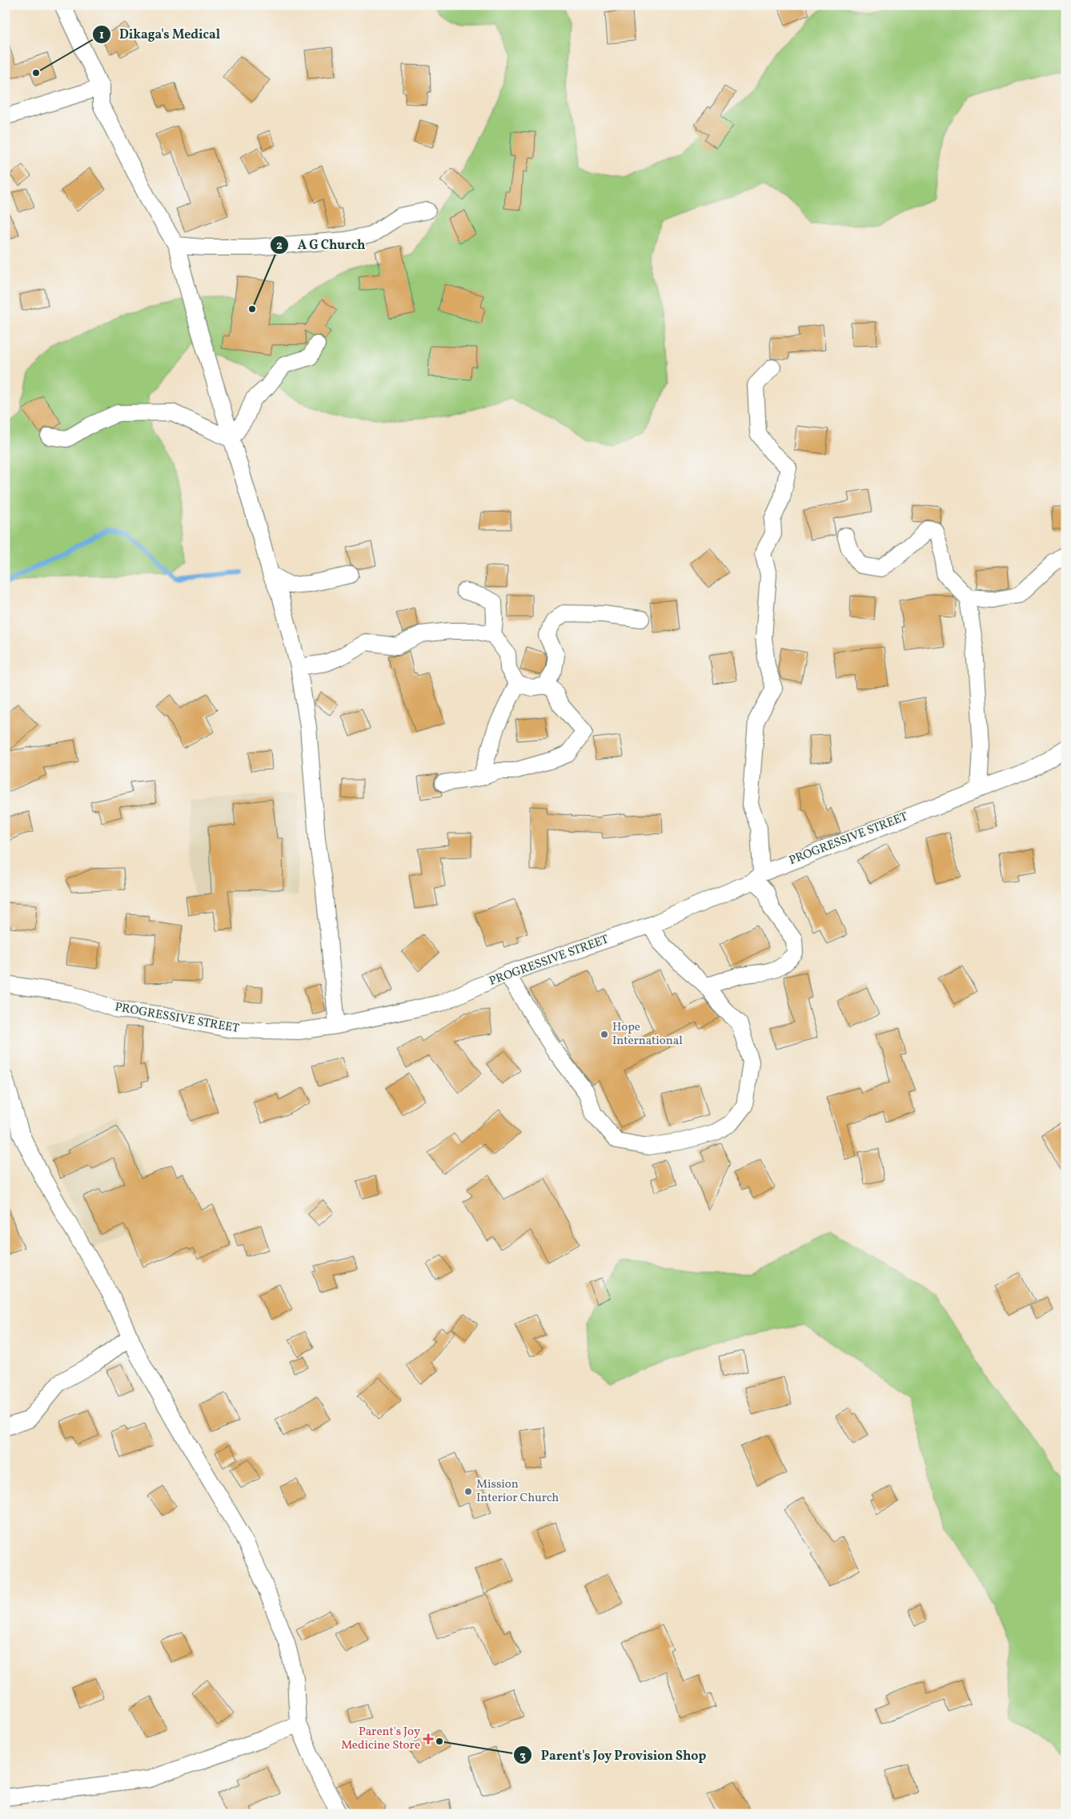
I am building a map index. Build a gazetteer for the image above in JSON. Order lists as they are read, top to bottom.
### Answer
{
  "streets": {
    "street": ["PROGRESSIVE STREET"]
  },
  "places": {
    "other": [
      "Dikaga's Medical",
      "A G Church",
      "Hope International",
      "Mission Interior Church",
      "Parent's Joy Provision Shop"
    ],
    "health": ["Parent's Joy Medicine Store"]
  }
}
